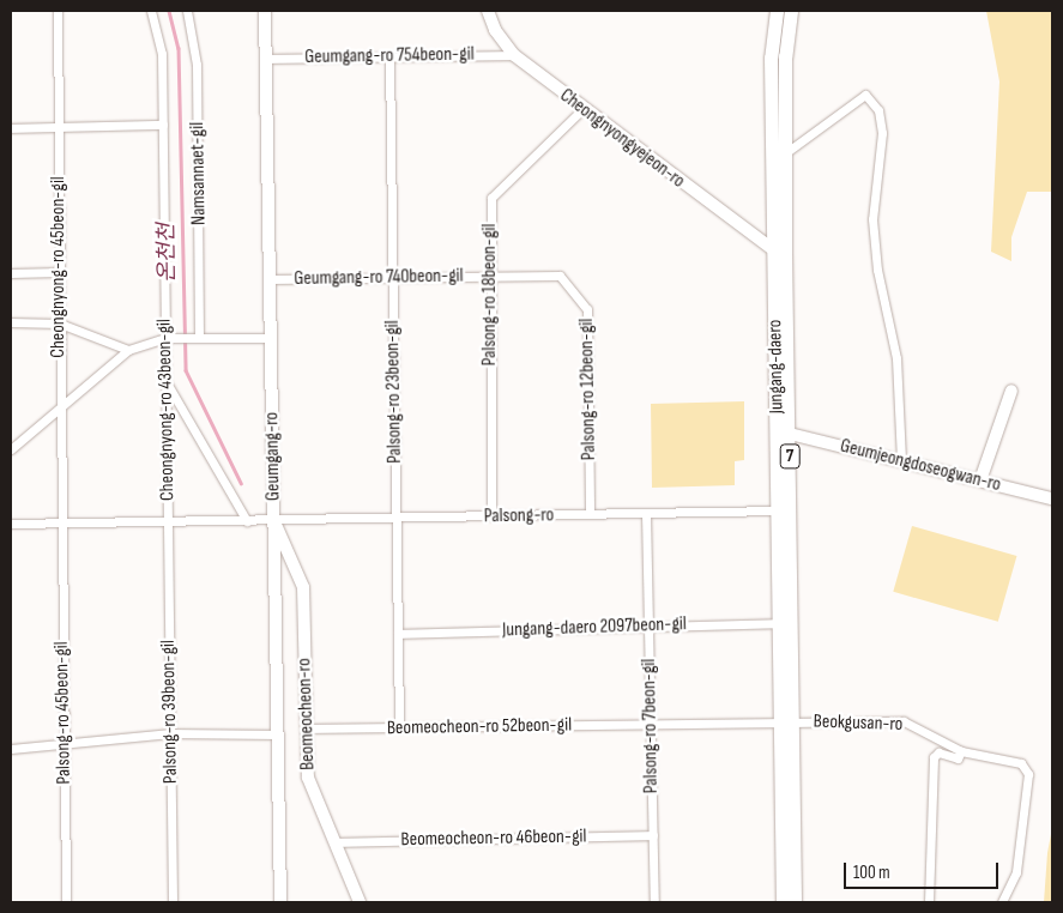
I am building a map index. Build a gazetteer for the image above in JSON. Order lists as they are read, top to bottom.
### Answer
{
  "streets": {
    "main road": ["Jungang-daero", "7"],
    "street": [
      "Geumgang-ro 754beon-gil",
      "Cheongnyongyejeon-ro",
      "Namsannaet-gil",
      "Cheongnyong-ro 45beon-gil",
      "Geumgang-ro 740beon-gil",
      "Palsong-ro 18beon-gil",
      "Palsong-ro 12beon-gil",
      "Palsong-ro 23beon-gil",
      "Cheongnyong-ro 43beon-gil",
      "Geumgang-ro",
      "Geumjeongdoseogwan-ro",
      "Palsong-ro",
      "Jungang-daero 2097beon-gil",
      "Palsong-ro 39beon-gil",
      "Palsong-ro 45beon-gil",
      "Beomeocheon-ro",
      "Beokgusan-ro",
      "Palsong-ro 7beon-gil",
      "Beomeocheon-ro 52beon-gil",
      "Beomeocheon-ro 46beon-gil"
    ]
  },
  "crossings": [
    ["Geumgang-ro 754beon-gil", "Cheongnyongyejeon-ro"],
    ["Geumgang-ro 754beon-gil", "Palsong-ro 23beon-gil"],
    ["Geumgang-ro 754beon-gil", "Geumgang-ro"],
    ["Cheongnyongyejeon-ro", "Palsong-ro 18beon-gil"],
    ["Cheongnyongyejeon-ro", "Jungang-daero"],
    ["Cheongnyong-ro 45beon-gil", "Palsong-ro"],
    ["Cheongnyong-ro 45beon-gil", "Palsong-ro 45beon-gil"],
    ["Geumgang-ro 740beon-gil", "Palsong-ro 18beon-gil"],
    ["Geumgang-ro 740beon-gil", "Palsong-ro 12beon-gil"],
    ["Geumgang-ro 740beon-gil", "Palsong-ro 23beon-gil"],
    ["Geumgang-ro 740beon-gil", "Geumgang-ro"],
    ["Palsong-ro 18beon-gil", "Palsong-ro"],
    ["Jungang-daero", "Geumjeongdoseogwan-ro"],
    ["Jungang-daero", "Palsong-ro"],
    ["Jungang-daero", "Jungang-daero 2097beon-gil"],
    ["Jungang-daero", "Beokgusan-ro"],
    ["Palsong-ro 12beon-gil", "Palsong-ro"],
    ["Palsong-ro 23beon-gil", "Palsong-ro"],
    ["Palsong-ro 23beon-gil", "Jungang-daero 2097beon-gil"],
    ["Palsong-ro 23beon-gil", "Beomeocheon-ro 52beon-gil"],
    ["Cheongnyong-ro 43beon-gil", "Palsong-ro"],
    ["Cheongnyong-ro 43beon-gil", "Palsong-ro 39beon-gil"],
    ["Geumgang-ro", "Palsong-ro"],
    ["Geumgang-ro", "Beomeocheon-ro"],
    ["Palsong-ro", "Palsong-ro 39beon-gil"],
    ["Palsong-ro", "Palsong-ro 45beon-gil"],
    ["Palsong-ro", "Beomeocheon-ro"],
    ["Palsong-ro", "Palsong-ro 7beon-gil"],
    ["Jungang-daero 2097beon-gil", "Palsong-ro 7beon-gil"],
    ["Beomeocheon-ro", "Beomeocheon-ro 52beon-gil"],
    ["Beomeocheon-ro", "Beomeocheon-ro 46beon-gil"],
    ["Palsong-ro 7beon-gil", "Beomeocheon-ro 52beon-gil"],
    ["Palsong-ro 7beon-gil", "Beomeocheon-ro 46beon-gil"]
  ],
  "water": ["온천천"],
  "scale_bar": "100 m"
}
